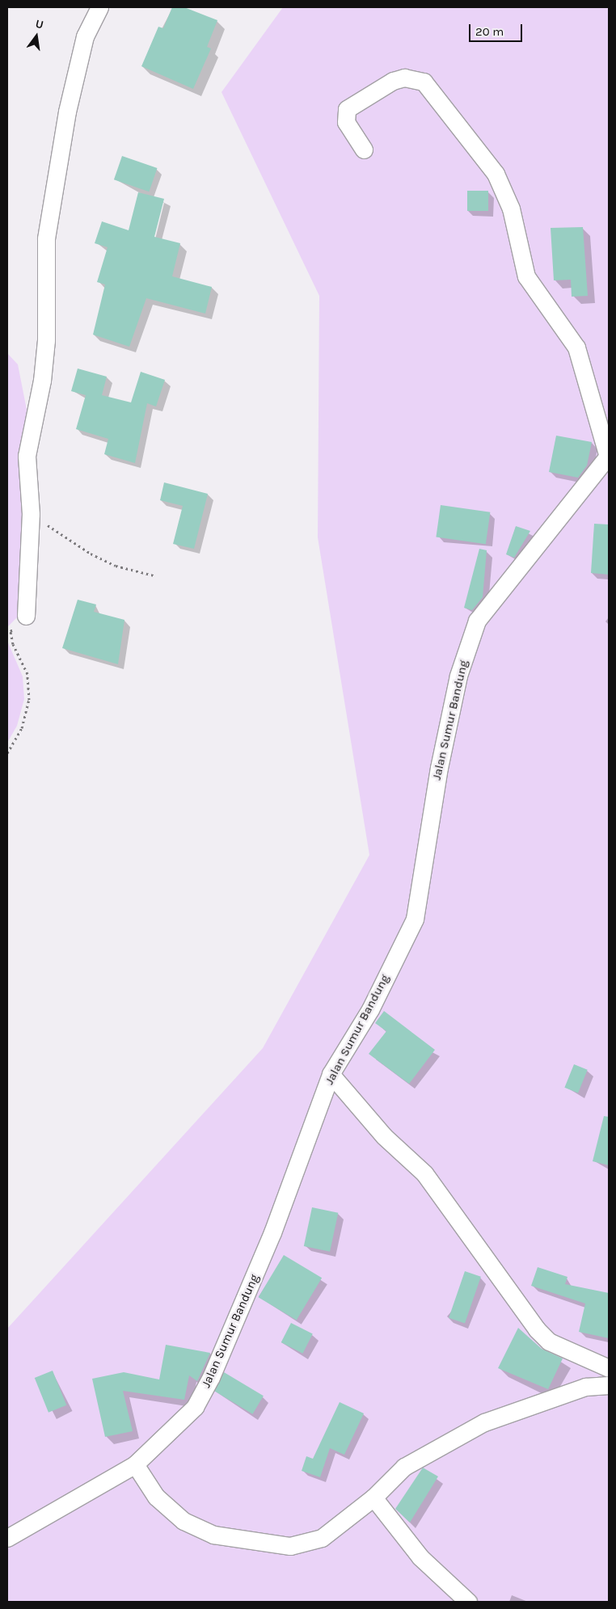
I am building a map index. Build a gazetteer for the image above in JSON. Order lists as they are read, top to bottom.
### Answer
{
  "streets": {
    "street": ["Jalan Sumur Bandung"]
  },
  "scale_bar": "20 m",
  "north": "top"
}
